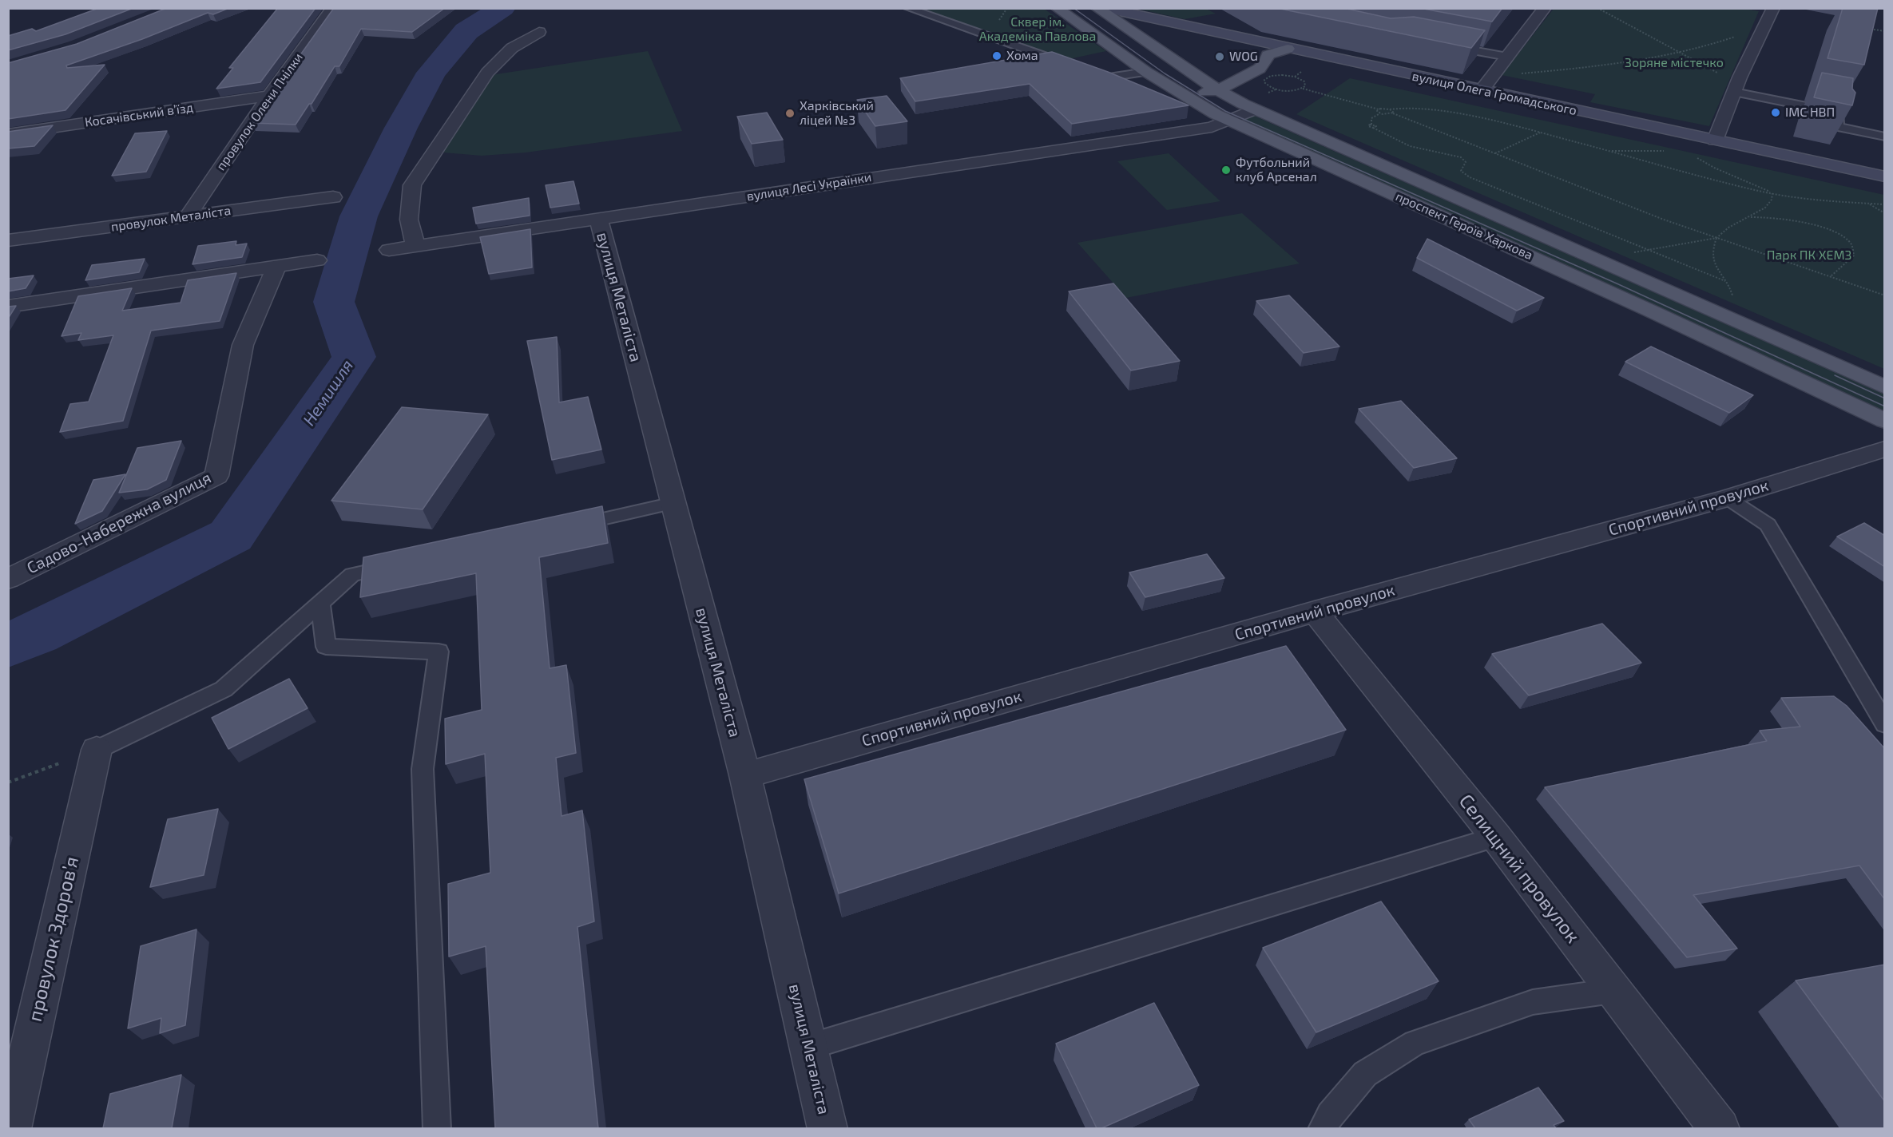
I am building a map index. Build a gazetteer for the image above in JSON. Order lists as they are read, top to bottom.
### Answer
{
  "streets": {
    "main road": ["вулиця Олега Громадського", "проспект Героїв Харкова"],
    "street": [
      "провулок Олени Пчілки",
      "Косачівський в’їзд",
      "вулиця Лесі Українки",
      "провулок Металіста",
      "вулиця Металіста",
      "Спортивний провулок",
      "Садово-Набережна вулиця",
      "Селищний провулок",
      "провулок Здоров’я"
    ]
  },
  "crossings": [
    ["провулок Олени Пчілки", "Косачівський в’їзд"],
    ["провулок Олени Пчілки", "провулок Металіста"],
    ["вулиця Лесі Українки", "проспект Героїв Харкова"],
    ["вулиця Лесі Українки", "вулиця Металіста"],
    ["вулиця Металіста", "Спортивний провулок"],
    ["Спортивний провулок", "Селищний провулок"]
  ],
  "water": ["Немишля"],
  "parks": ["Сквер ім. Академіка Павлова", "Зоряне містечко", "Парк ПК ХЕМЗ"],
  "places": [
    "Хома",
    "WOG",
    "ІМС НВП",
    "Харківський ліцей №3",
    "Футбольний клуб Арсенал"
  ]
}
